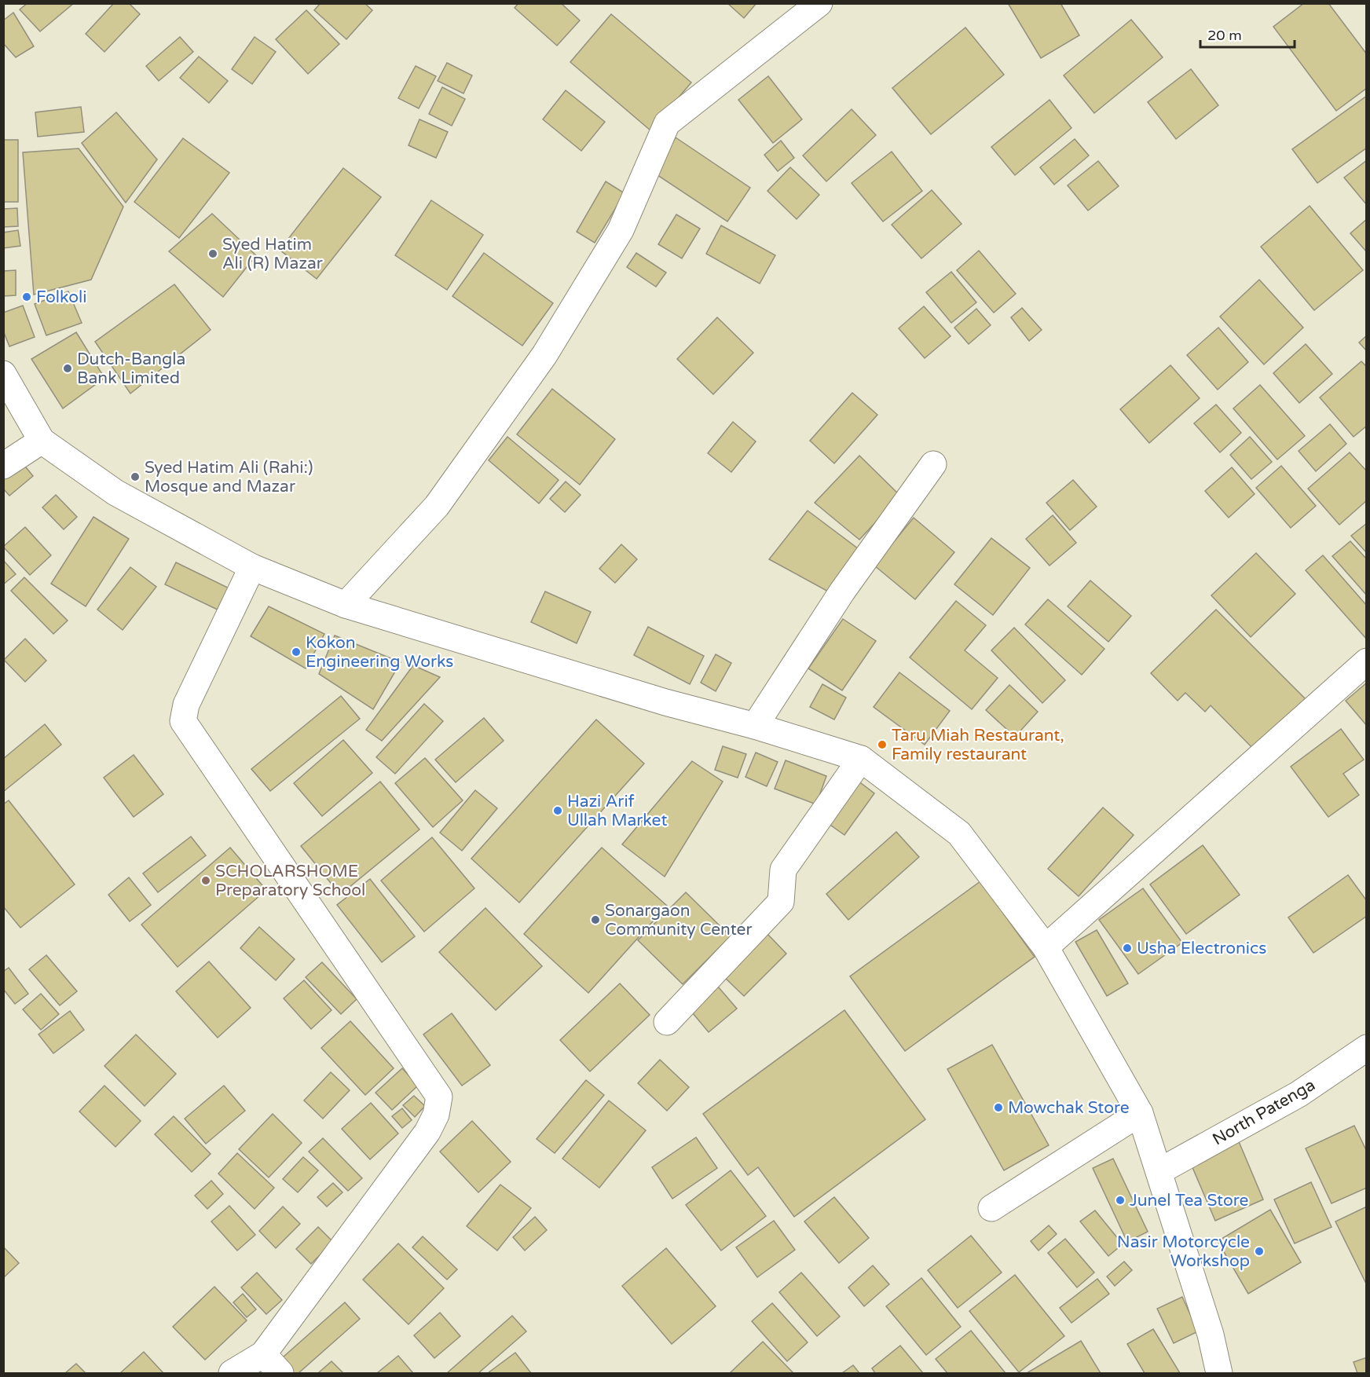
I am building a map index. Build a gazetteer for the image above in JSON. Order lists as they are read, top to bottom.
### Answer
{
  "streets": {
    "main road": ["North Patenga"]
  },
  "places": [
    "Syed Hatim Ali (R) Mazar",
    "Folkoli",
    "Dutch-Bangla Bank Limited",
    "Syed Hatim Ali (Rahi:) Mosque and Mazar",
    "Kokon Engineering Works",
    "Taru Miah Restaurant, Family restaurant",
    "Hazi Arif Ullah Market",
    "SCHOLARSHOME Preparatory School",
    "Sonargaon Community Center",
    "Usha Electronics",
    "Mowchak Store",
    "Junel Tea Store",
    "Nasir Motorcycle Workshop"
  ],
  "scale_bar": "20 m"
}
